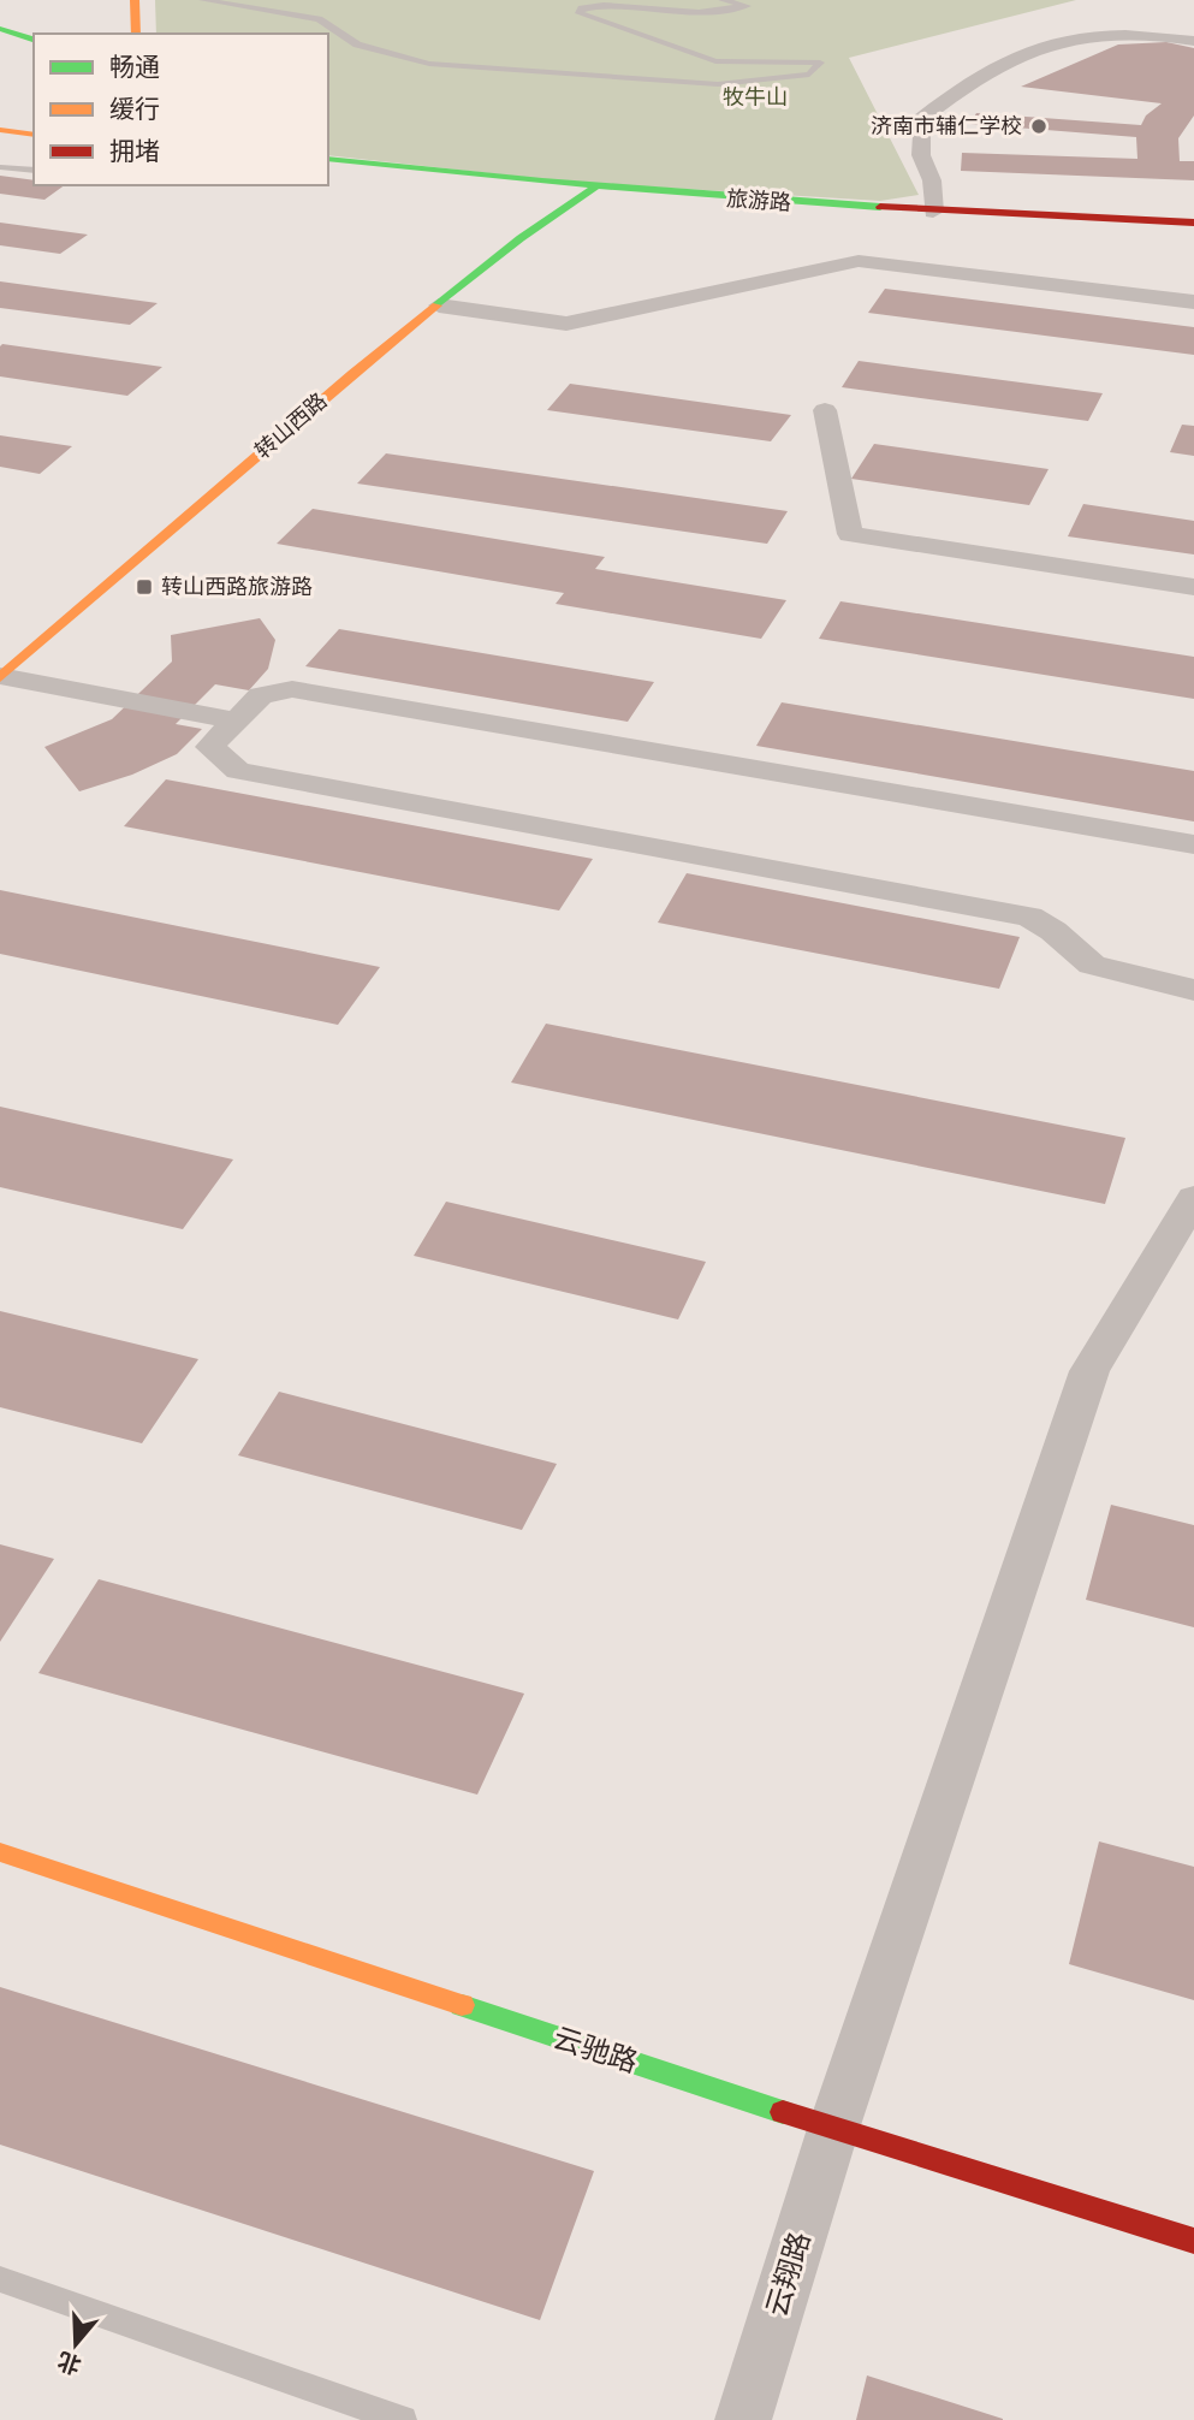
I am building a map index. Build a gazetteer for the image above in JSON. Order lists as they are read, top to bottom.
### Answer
{
  "streets": {
    "main road": ["旅游路", "转山西路", "云驰路"],
    "street": ["云翔路"]
  },
  "crossings": [
    ["旅游路", "转山西路"],
    ["云驰路", "云翔路"]
  ],
  "parks": ["牧牛山"],
  "places": {
    "other": ["济南市辅仁学校"],
    "transit": ["转山西路旅游路"]
  },
  "legend": ["畅通", "缓行", "拥堵"],
  "north": "bottom"
}
